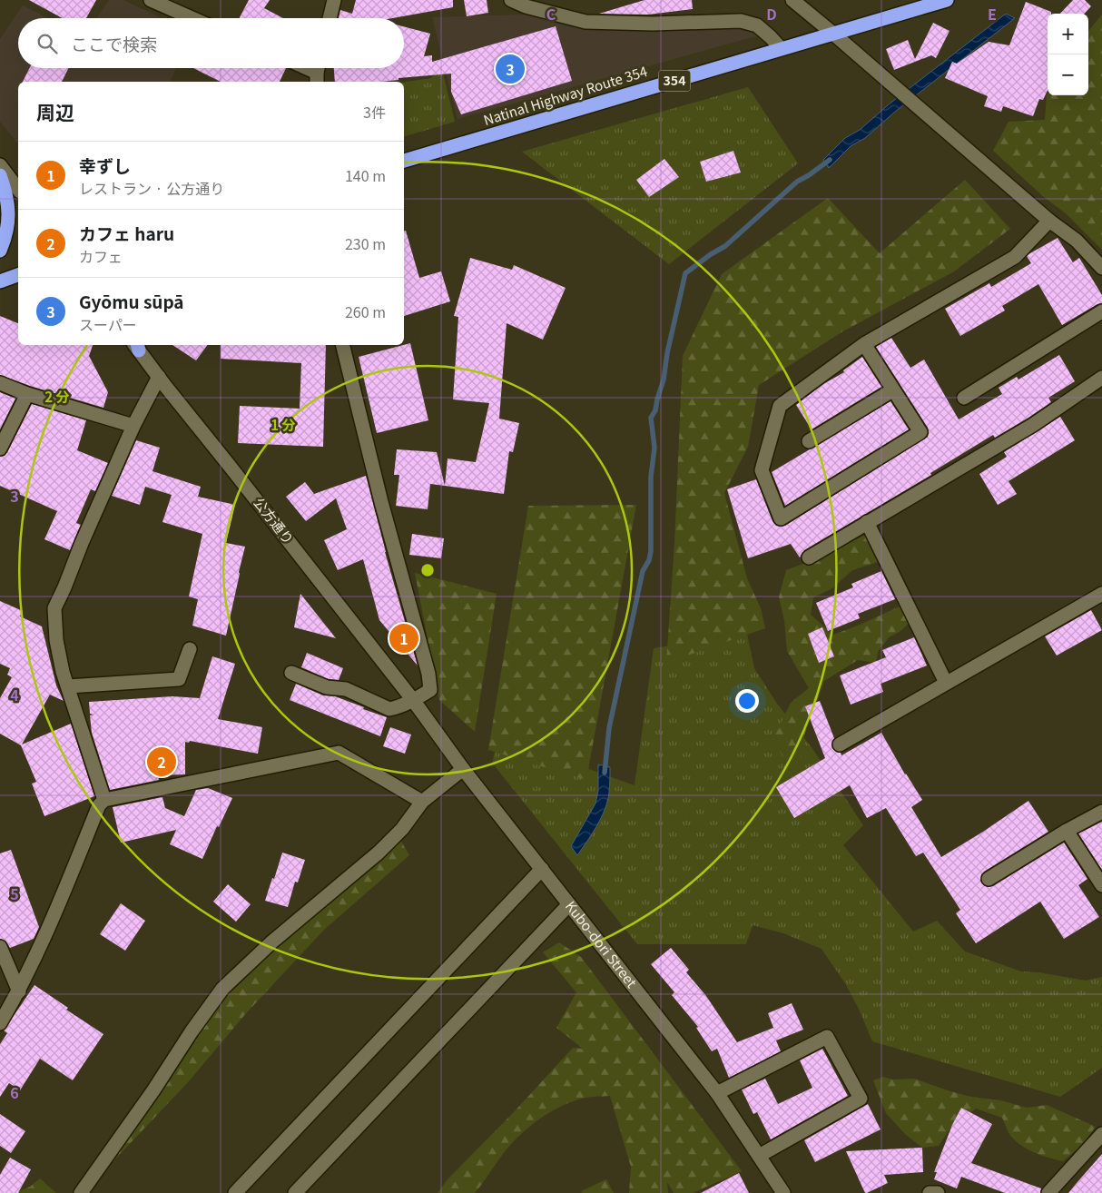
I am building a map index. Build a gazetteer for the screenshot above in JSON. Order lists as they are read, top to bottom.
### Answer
{
  "streets": {
    "highway": ["354", "Natinal Highway Route 354"],
    "street": ["公方通り", "Kubo-dori Street"]
  },
  "crossings": [
    ["公方通り", "Kubo-dori Street"]
  ],
  "page": {
    "map_buttons": ["+", "−"],
    "search": "ここで検索",
    "pins": ["3", "1", "2"],
    "heading": ["周辺", "3件"],
    "list": [
      {
        "mark": "1",
        "name": "幸ずし",
        "note": "レストラン · 公方通り",
        "value": "140 m"
      },
      {
        "mark": "2",
        "name": "カフェ haru",
        "note": "カフェ",
        "value": "230 m"
      },
      {
        "mark": "3",
        "name": "Gyōmu sūpā",
        "note": "スーパー",
        "value": "260 m"
      }
    ]
  },
  "grid": {
    "columns": ["C", "D", "E"],
    "rows": [
      "3",
      "4",
      "5",
      "6"
    ]
  },
  "rings": ["2 分", "1 分"]
}
